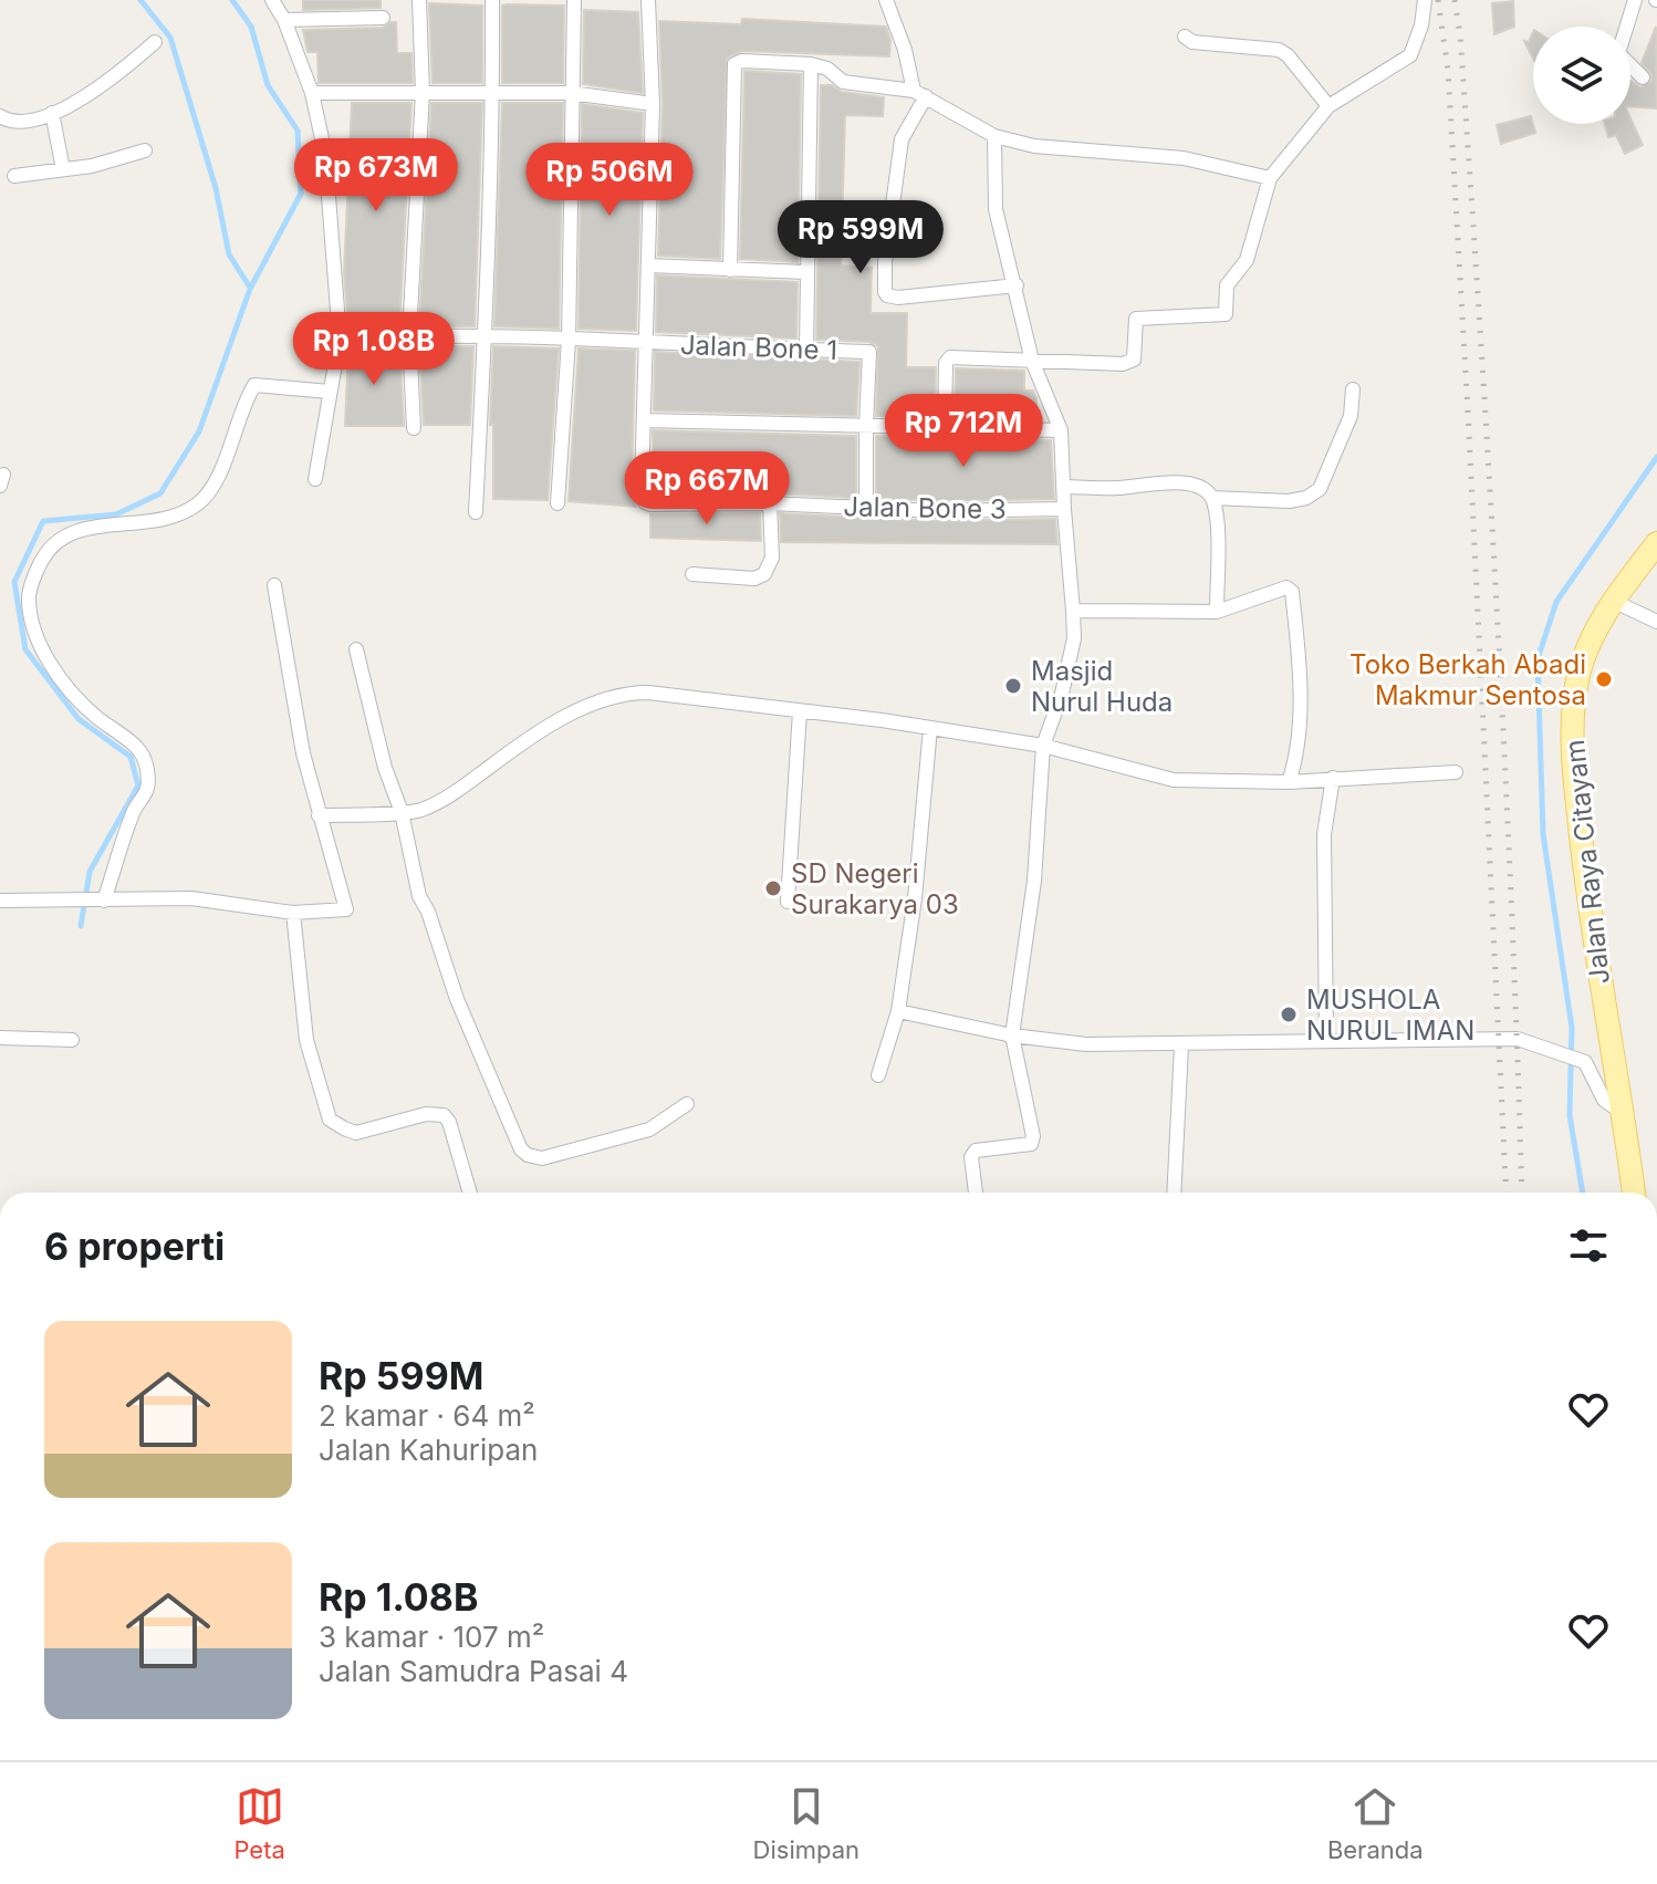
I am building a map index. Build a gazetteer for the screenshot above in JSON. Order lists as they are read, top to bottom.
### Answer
{
  "streets": {
    "main road": ["Jalan Raya Citayam"],
    "street": ["Jalan Bone 1", "Jalan Bone 3"]
  },
  "places": [
    "Toko Berkah Abadi Makmur Sentosa",
    "Masjid Nurul Huda",
    "SD Negeri Surakarya 03",
    "MUSHOLA NURUL IMAN"
  ],
  "page": {
    "price": [
      "Rp 673M",
      "Rp 506M",
      "Rp 599M",
      "Rp 1.08B",
      "Rp 712M",
      "Rp 667M"
    ],
    "heading": "6 properti",
    "list": [
      {
        "name": "Rp 599M",
        "note": "2 kamar · 64 m² · Jalan Kahuripan"
      },
      {
        "name": "Rp 1.08B",
        "note": "3 kamar · 107 m² · Jalan Samudra Pasai 4"
      }
    ],
    "tabs": ["Peta", "Disimpan", "Beranda"]
  }
}
